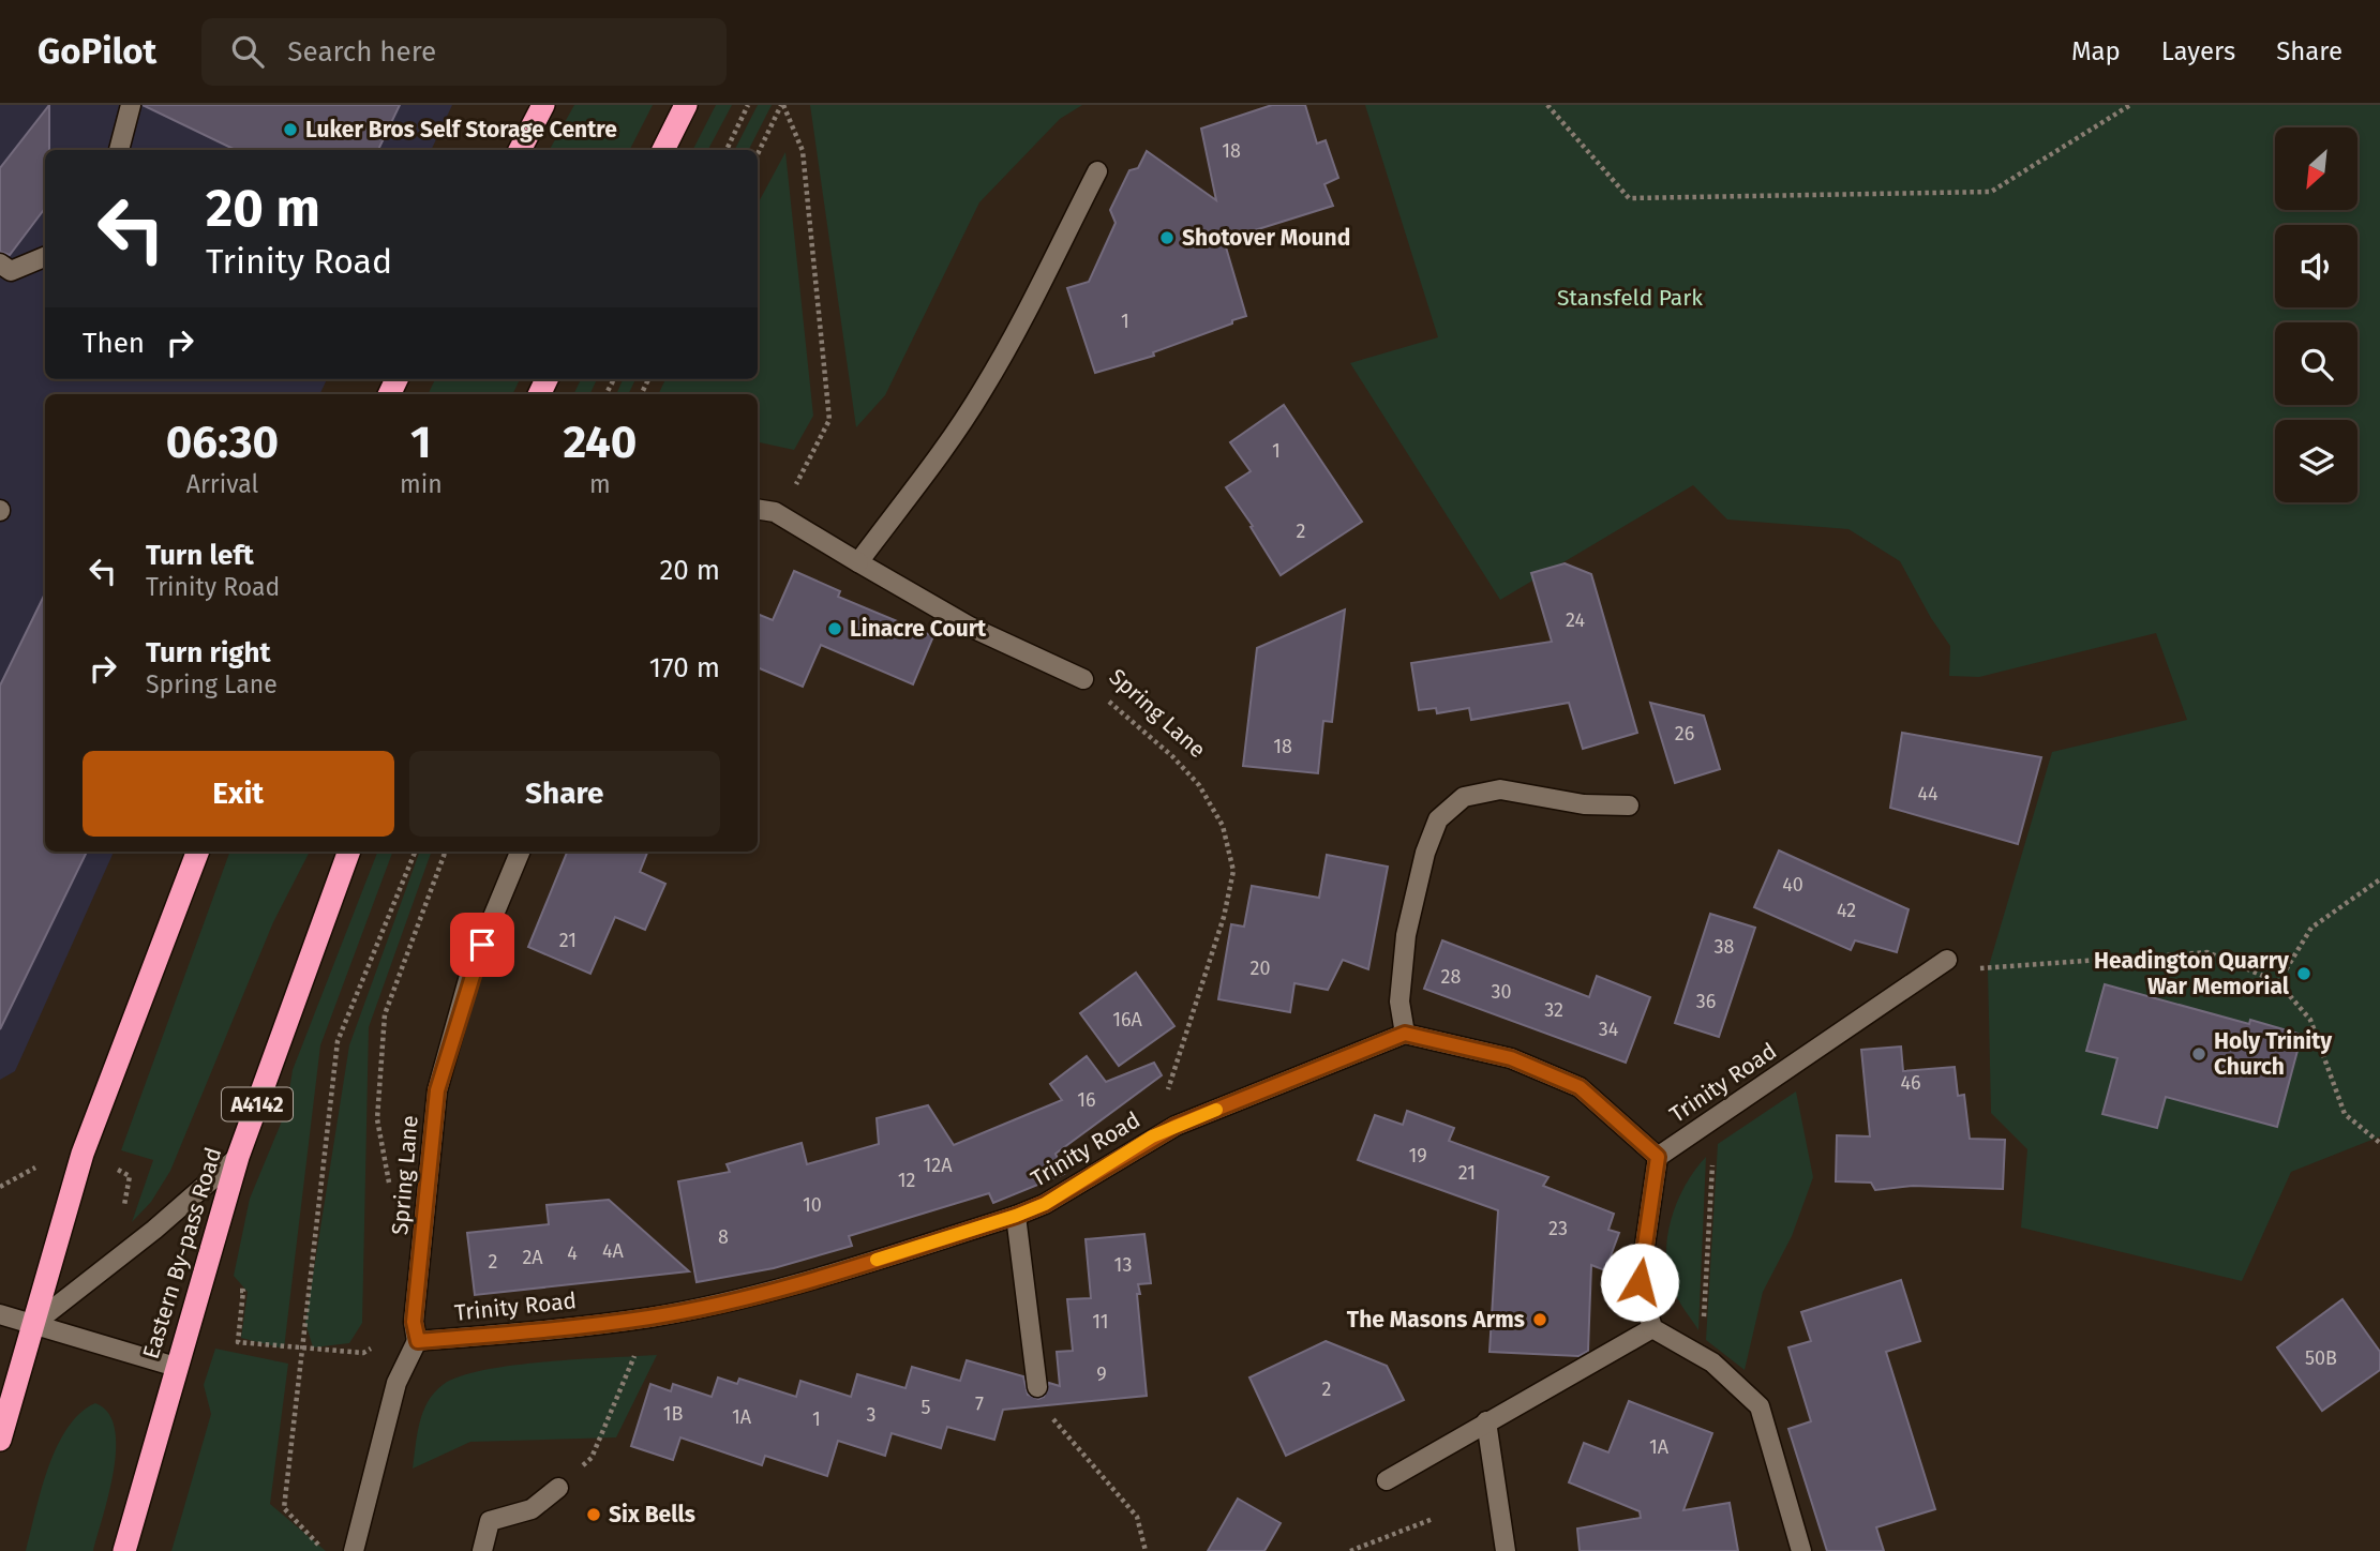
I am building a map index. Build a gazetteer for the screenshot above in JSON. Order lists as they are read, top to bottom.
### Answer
{
  "streets": {
    "highway": ["A4142", "Eastern By-pass Road"],
    "street": ["Spring Lane", "Trinity Road"]
  },
  "crossings": [
    ["Spring Lane", "Trinity Road"]
  ],
  "parks": ["Stansfeld Park"],
  "places": [
    "Luker Bros Self Storage Centre",
    "Shotover Mound",
    "Linacre Court",
    "Headington Quarry War Memorial",
    "Holy Trinity Church",
    "The Masons Arms",
    "Six Bells"
  ],
  "house_numbers": [
    "18",
    "1",
    "1",
    "2",
    "24",
    "26",
    "18",
    "44",
    "40",
    "42",
    "21",
    "38",
    "20",
    "28",
    "30",
    "36",
    "32",
    "16A",
    "34",
    "46",
    "16",
    "19",
    "12A",
    "21",
    "12",
    "10",
    "23",
    "8",
    "4A",
    "4",
    "2A",
    "2",
    "13",
    "11",
    "50B",
    "9",
    "2",
    "7",
    "5",
    "1B",
    "3",
    "1A",
    "1",
    "1A"
  ],
  "north": "bottom left",
  "page": {
    "header": "GoPilot",
    "search": "Search here",
    "nav": ["Map", "Layers", "Share"],
    "turn": ["20 m", "Trinity Road"],
    "then": "Then",
    "eta": [
      "06:30",
      "Arrival",
      "1",
      "min",
      "240",
      "m"
    ],
    "list": [
      {
        "name": "Turn left",
        "note": "Trinity Road",
        "value": "20 m"
      },
      {
        "name": "Turn right",
        "note": "Spring Lane",
        "value": "170 m"
      }
    ],
    "buttons": ["Exit", "Share"]
  }
}
